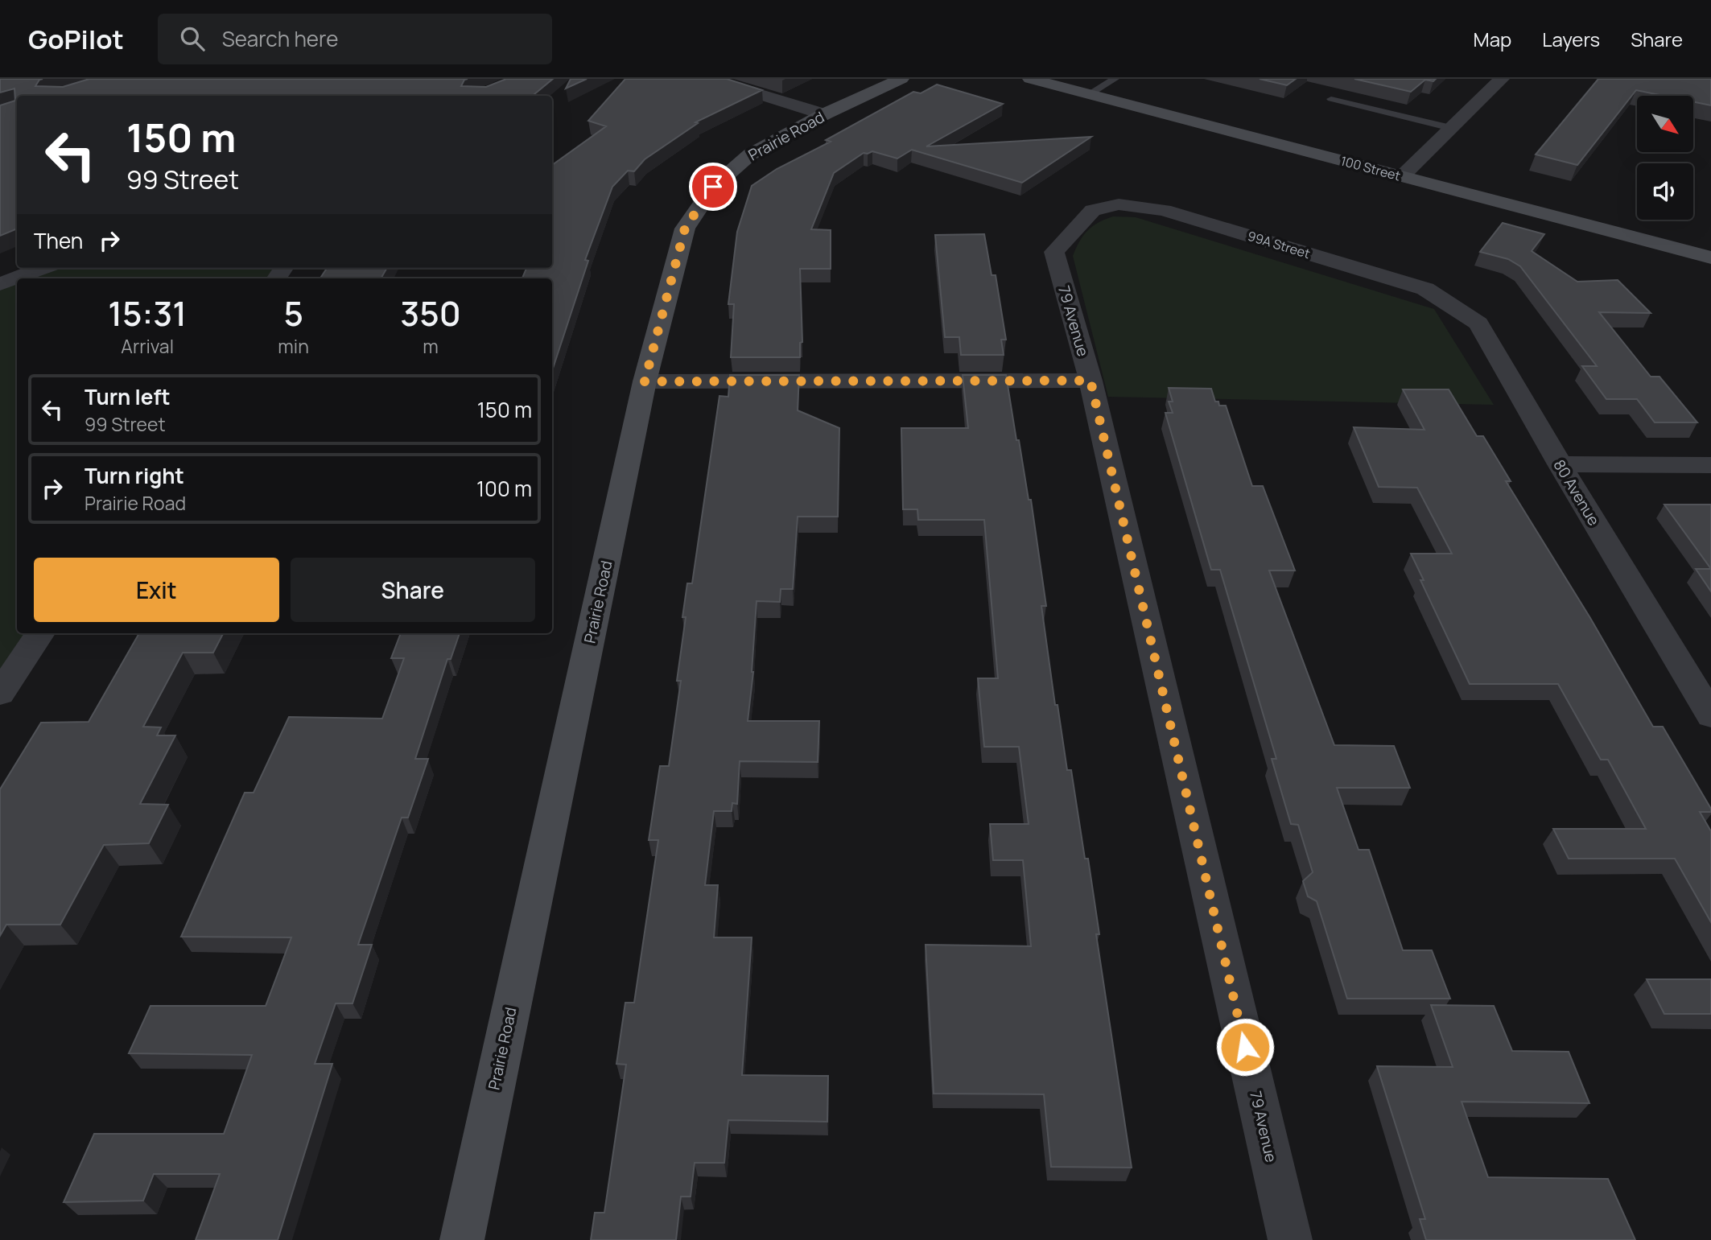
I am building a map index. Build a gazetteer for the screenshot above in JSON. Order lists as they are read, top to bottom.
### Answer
{
  "streets": {
    "street": [
      "Prairie Road",
      "100 Street",
      "99A Street",
      "79 Avenue",
      "80 Avenue"
    ]
  },
  "crossings": [
    ["99A Street", "79 Avenue"],
    ["99A Street", "80 Avenue"]
  ],
  "north": "bottom right",
  "page": {
    "header": "GoPilot",
    "search": "Search here",
    "nav": ["Map", "Layers", "Share"],
    "turn": ["150 m", "99 Street"],
    "then": "Then",
    "eta": [
      "15:31",
      "Arrival",
      "5",
      "min",
      "350",
      "m"
    ],
    "list": [
      {
        "name": "Turn left",
        "note": "99 Street",
        "value": "150 m"
      },
      {
        "name": "Turn right",
        "note": "Prairie Road",
        "value": "100 m"
      }
    ],
    "buttons": ["Exit", "Share"]
  }
}
